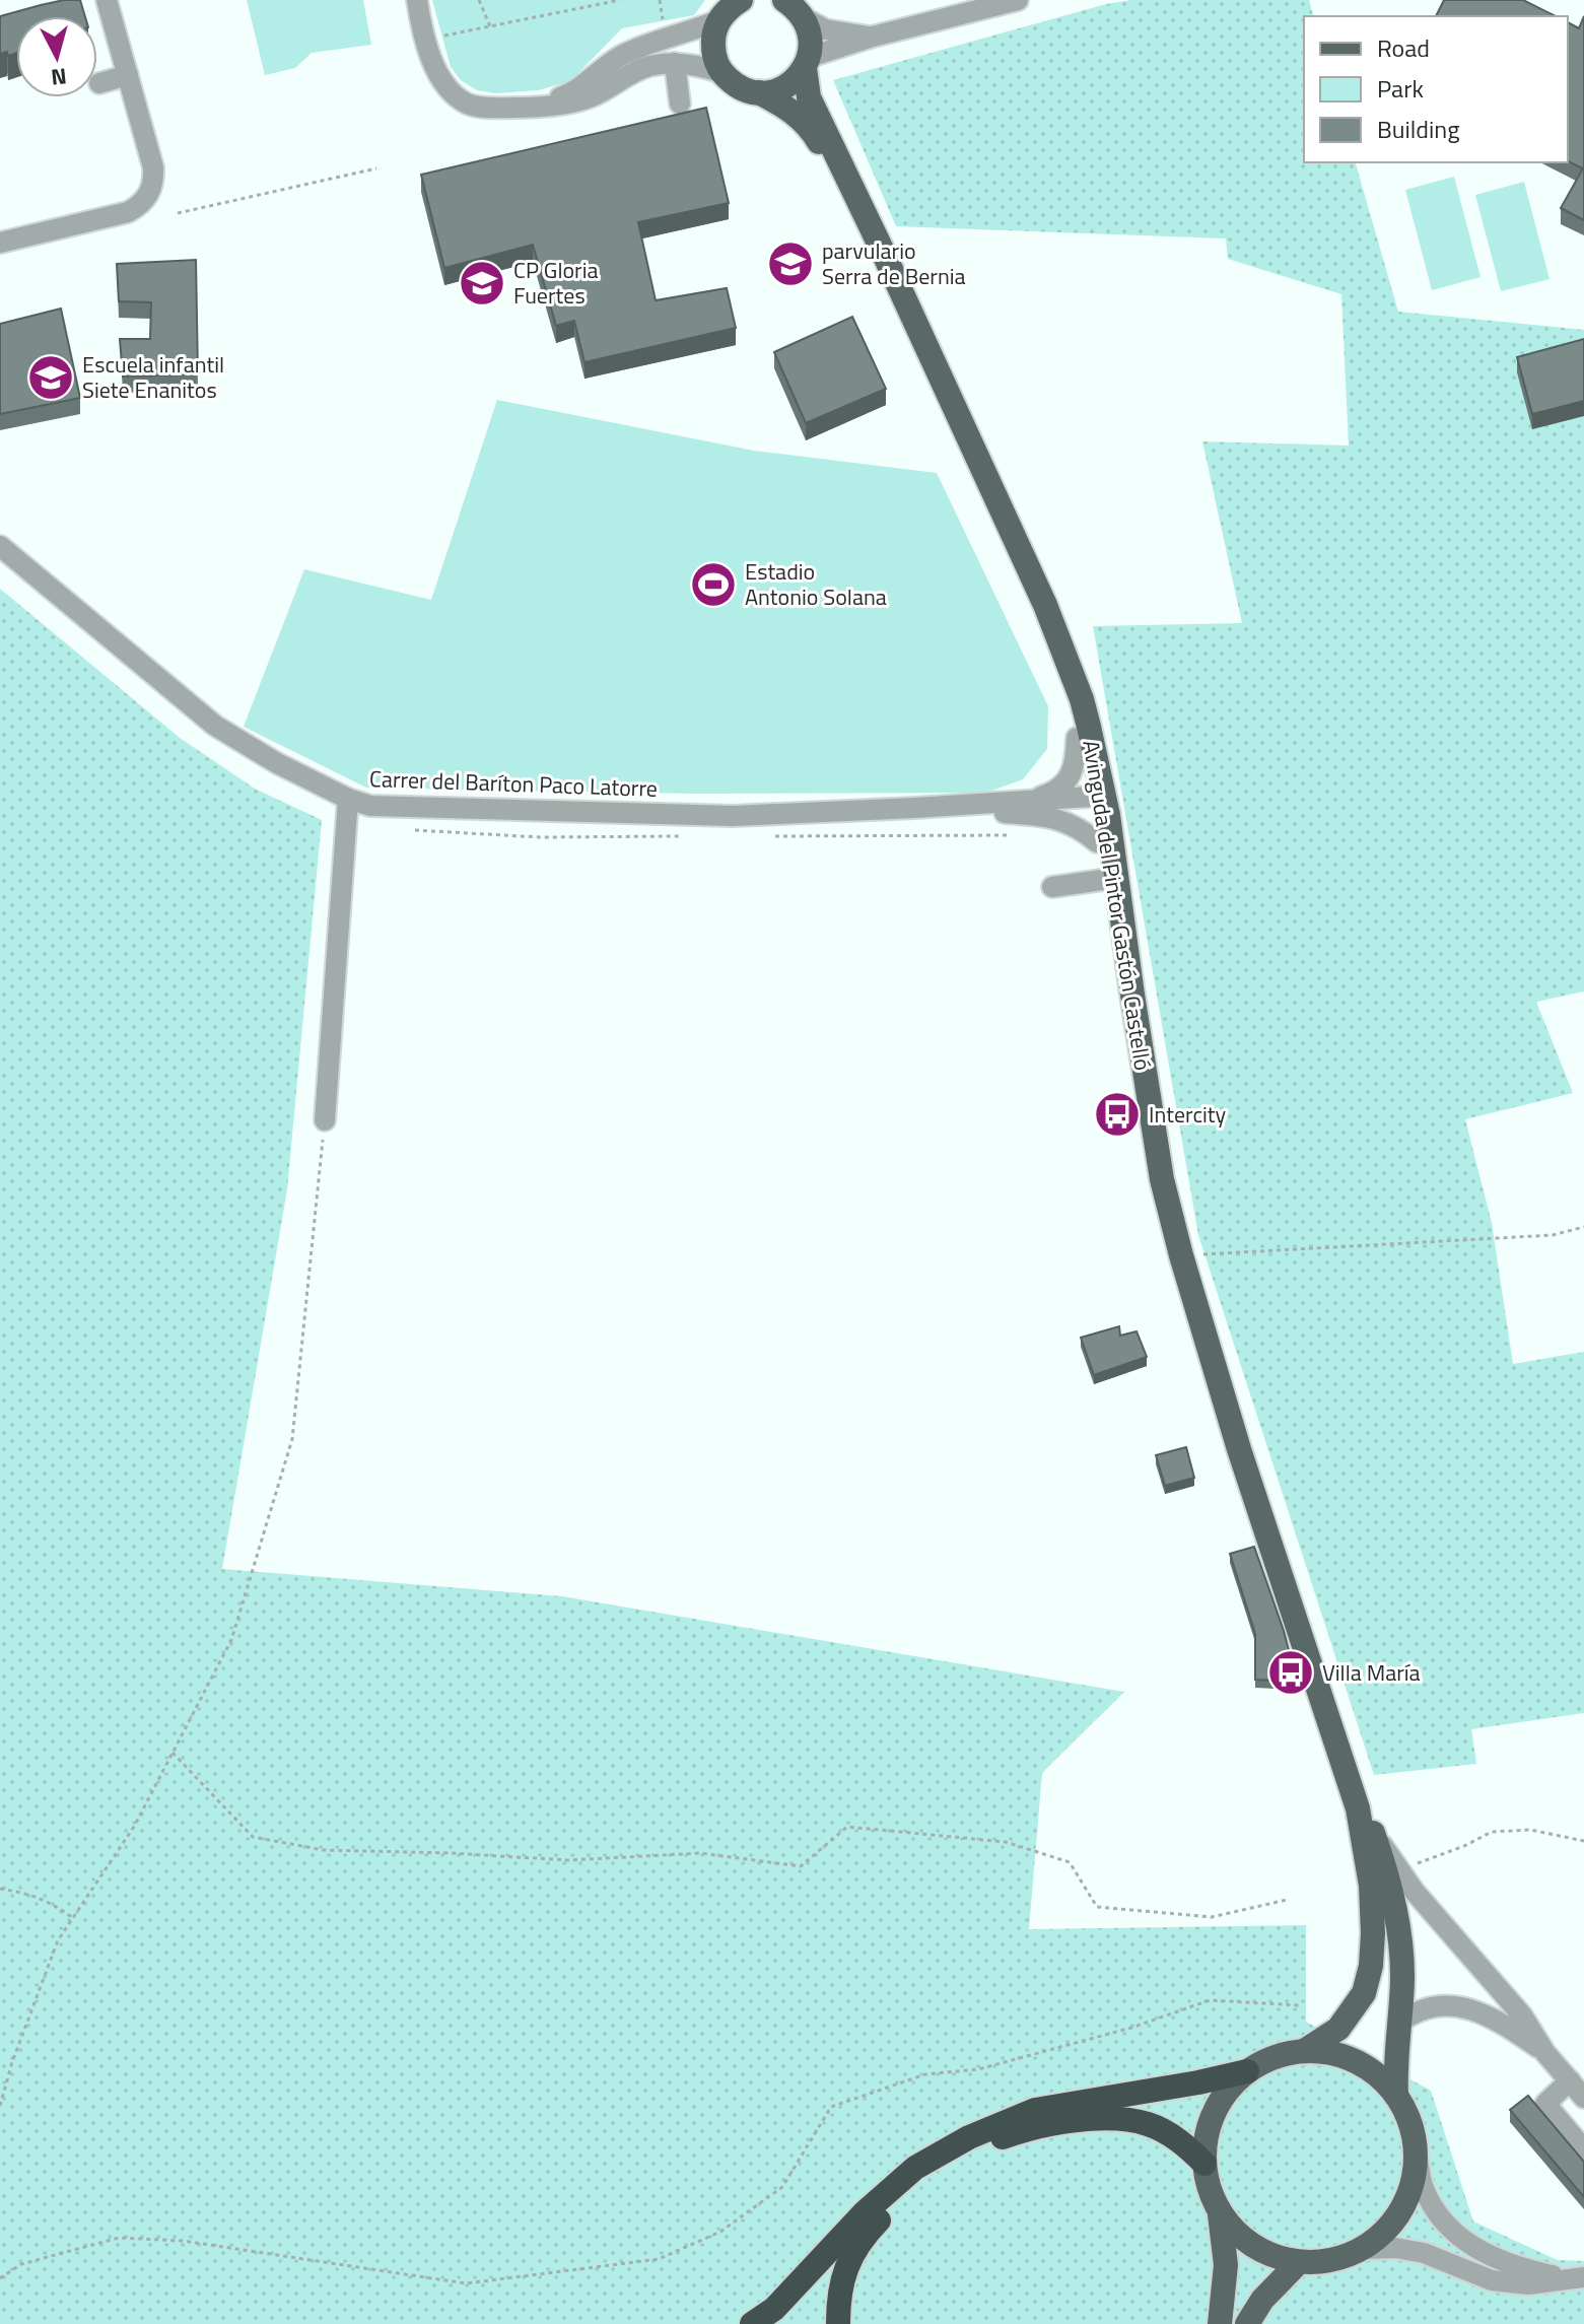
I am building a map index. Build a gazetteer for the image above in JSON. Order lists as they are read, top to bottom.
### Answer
{
  "streets": {
    "main road": ["Avinguda del Pintor Gastón Castelló"],
    "street": ["Carrer del Baríton Paco Latorre"]
  },
  "crossings": [
    ["Carrer del Baríton Paco Latorre", "Avinguda del Pintor Gastón Castelló"]
  ],
  "places": {
    "school or university": ["parvulario Serra de Bernia", "CP Gloria Fuertes", "Escuela infantil Siete Enanitos"],
    "sports": ["Estadio Antonio Solana"],
    "bus stop": ["Intercity", "Villa María"]
  },
  "legend": ["Road", "Park", "Building"],
  "north": "bottom"
}
